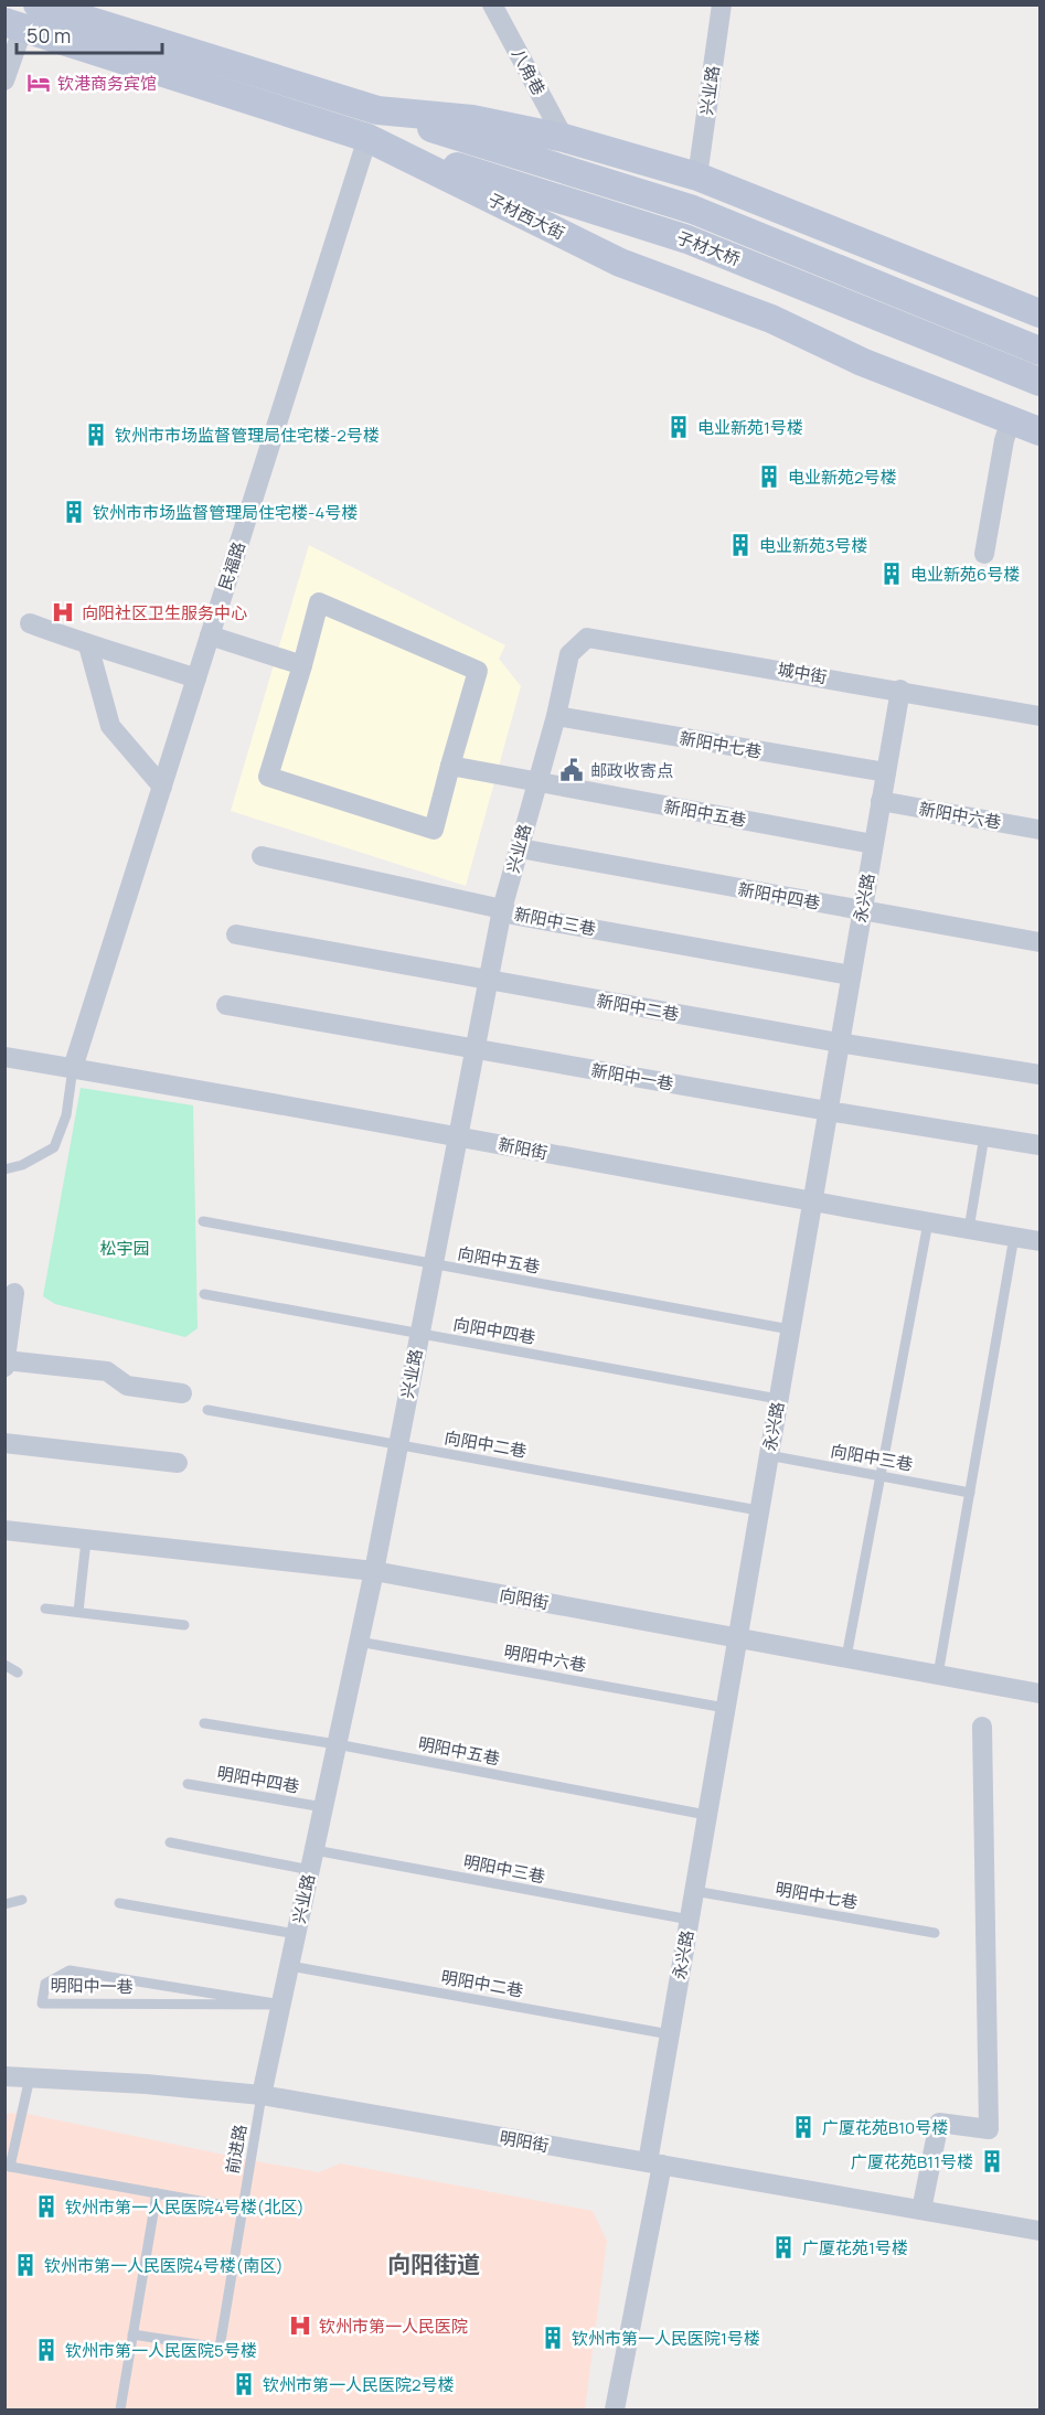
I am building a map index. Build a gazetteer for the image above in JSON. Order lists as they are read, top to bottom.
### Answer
{
  "streets": {
    "main road": ["子材西大街", "子材大桥"],
    "street": [
      "八角巷",
      "兴业路",
      "民福路",
      "城中街",
      "新阳中七巷",
      "新阳中五巷",
      "新阳中六巷",
      "新阳中四巷",
      "永兴路",
      "新阳中三巷",
      "新阳中二巷",
      "新阳中一巷",
      "新阳街",
      "向阳街",
      "明阳街"
    ],
    "lane": [
      "向阳中五巷",
      "向阳中四巷",
      "向阳中二巷",
      "向阳中三巷",
      "明阳中六巷",
      "明阳中五巷",
      "明阳中四巷",
      "明阳中三巷",
      "明阳中七巷",
      "明阳中二巷",
      "明阳中一巷",
      "前进路"
    ]
  },
  "crossings": [
    ["兴业路", "城中街"],
    ["兴业路", "新阳中七巷"],
    ["兴业路", "新阳中五巷"],
    ["兴业路", "新阳中四巷"],
    ["兴业路", "新阳中三巷"],
    ["兴业路", "新阳中二巷"],
    ["兴业路", "新阳中一巷"],
    ["兴业路", "新阳街"],
    ["兴业路", "向阳中五巷"],
    ["兴业路", "向阳中四巷"],
    ["兴业路", "向阳中二巷"],
    ["兴业路", "向阳街"],
    ["兴业路", "明阳中六巷"],
    ["兴业路", "明阳中五巷"],
    ["兴业路", "明阳中四巷"],
    ["兴业路", "明阳中三巷"],
    ["兴业路", "明阳中二巷"],
    ["兴业路", "明阳中一巷"],
    ["兴业路", "明阳街"],
    ["兴业路", "前进路"],
    ["子材西大街", "子材大桥"],
    ["子材西大街", "民福路"],
    ["子材大桥", "民福路"],
    ["民福路", "新阳街"],
    ["城中街", "永兴路"],
    ["新阳中七巷", "永兴路"],
    ["新阳中五巷", "永兴路"],
    ["新阳中六巷", "永兴路"],
    ["新阳中四巷", "永兴路"],
    ["永兴路", "新阳中三巷"],
    ["永兴路", "新阳中二巷"],
    ["永兴路", "新阳中一巷"],
    ["永兴路", "新阳街"],
    ["永兴路", "向阳中五巷"],
    ["永兴路", "向阳中四巷"],
    ["永兴路", "向阳中二巷"],
    ["永兴路", "向阳中三巷"],
    ["永兴路", "向阳街"],
    ["永兴路", "明阳中六巷"],
    ["永兴路", "明阳中五巷"],
    ["永兴路", "明阳中三巷"],
    ["永兴路", "明阳中七巷"],
    ["永兴路", "明阳中二巷"],
    ["永兴路", "明阳街"],
    ["明阳街", "前进路"]
  ],
  "districts": ["向阳街道"],
  "parks": ["松宇园"],
  "places": {
    "hotel": ["钦港商务宾馆"],
    "building": [
      "电业新苑1号楼",
      "钦州市市场监督管理局住宅楼-2号楼",
      "电业新苑2号楼",
      "钦州市市场监督管理局住宅楼-4号楼",
      "电业新苑3号楼",
      "电业新苑6号楼",
      "广厦花苑B10号楼",
      "广厦花苑B11号楼",
      "钦州市第一人民医院4号楼(北区)",
      "广厦花苑1号楼",
      "钦州市第一人民医院4号楼(南区)",
      "钦州市第一人民医院1号楼",
      "钦州市第一人民医院5号楼",
      "钦州市第一人民医院2号楼"
    ],
    "hospital": ["向阳社区卫生服务中心", "钦州市第一人民医院"],
    "public building": ["邮政收寄点"]
  },
  "scale_bar": "50 m"
}
